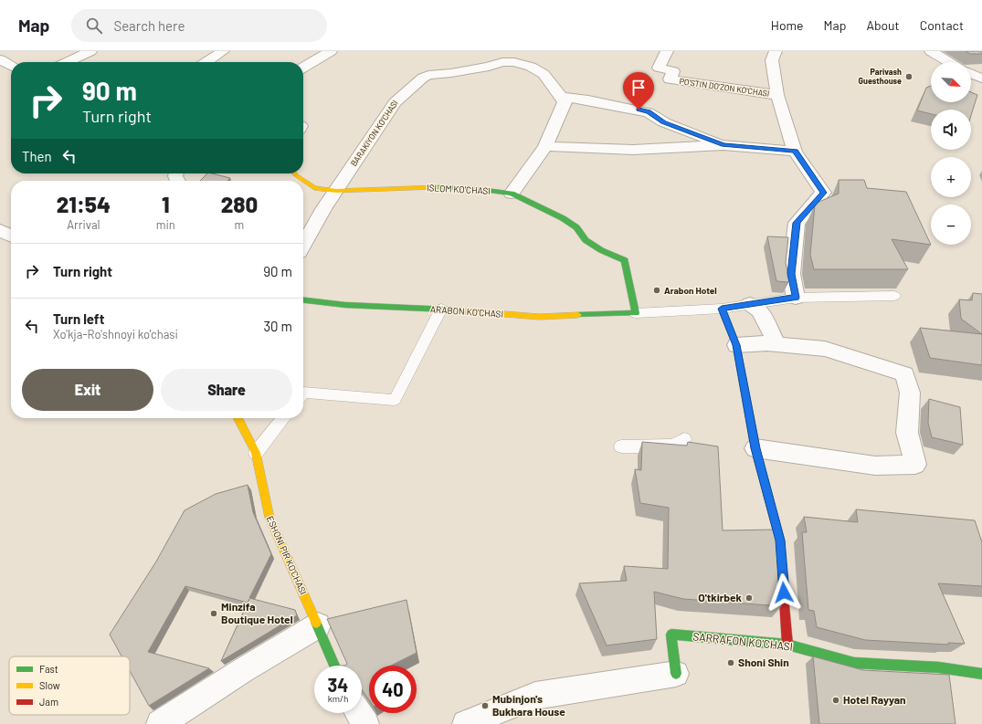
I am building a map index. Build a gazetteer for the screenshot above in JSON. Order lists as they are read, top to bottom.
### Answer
{
  "streets": {
    "street": [
      "PO'STIN DO'ZON KO'CHASI",
      "BARAKIYON KO'CHASI",
      "ISLOM KO'CHASI",
      "ARABON KO'CHASI",
      "ESHONI PIR KO'CHASI",
      "SARRAFON KO'CHASI"
    ]
  },
  "crossings": [
    ["BARAKIYON KO'CHASI", "ISLOM KO'CHASI"],
    ["ISLOM KO'CHASI", "ARABON KO'CHASI"]
  ],
  "places": [
    "Parivash Guesthouse",
    "Arabon Hotel",
    "O'tkirbek",
    "Minzifa Boutique Hotel",
    "Shoni Shin",
    "Hotel Rayyan",
    "Mubinjon's Bukhara House"
  ],
  "legend": ["Fast", "Slow", "Jam"],
  "north": "bottom right",
  "page": {
    "header": "Map",
    "search": "Search here",
    "nav": [
      "Home",
      "Map",
      "About",
      "Contact"
    ],
    "map_buttons": ["+", "−"],
    "turn": ["90 m", "Turn right"],
    "then": "Then",
    "eta": [
      "21:54",
      "Arrival",
      "1",
      "min",
      "280",
      "m"
    ],
    "list": [
      {
        "name": "Turn right",
        "value": "90 m"
      },
      {
        "name": "Turn left",
        "note": "Xo'kja-Ro'shnoyi ko'chasi",
        "value": "30 m"
      }
    ],
    "buttons": ["Exit", "Share"],
    "speed": "34 km/h",
    "limit": "40"
  }
}
